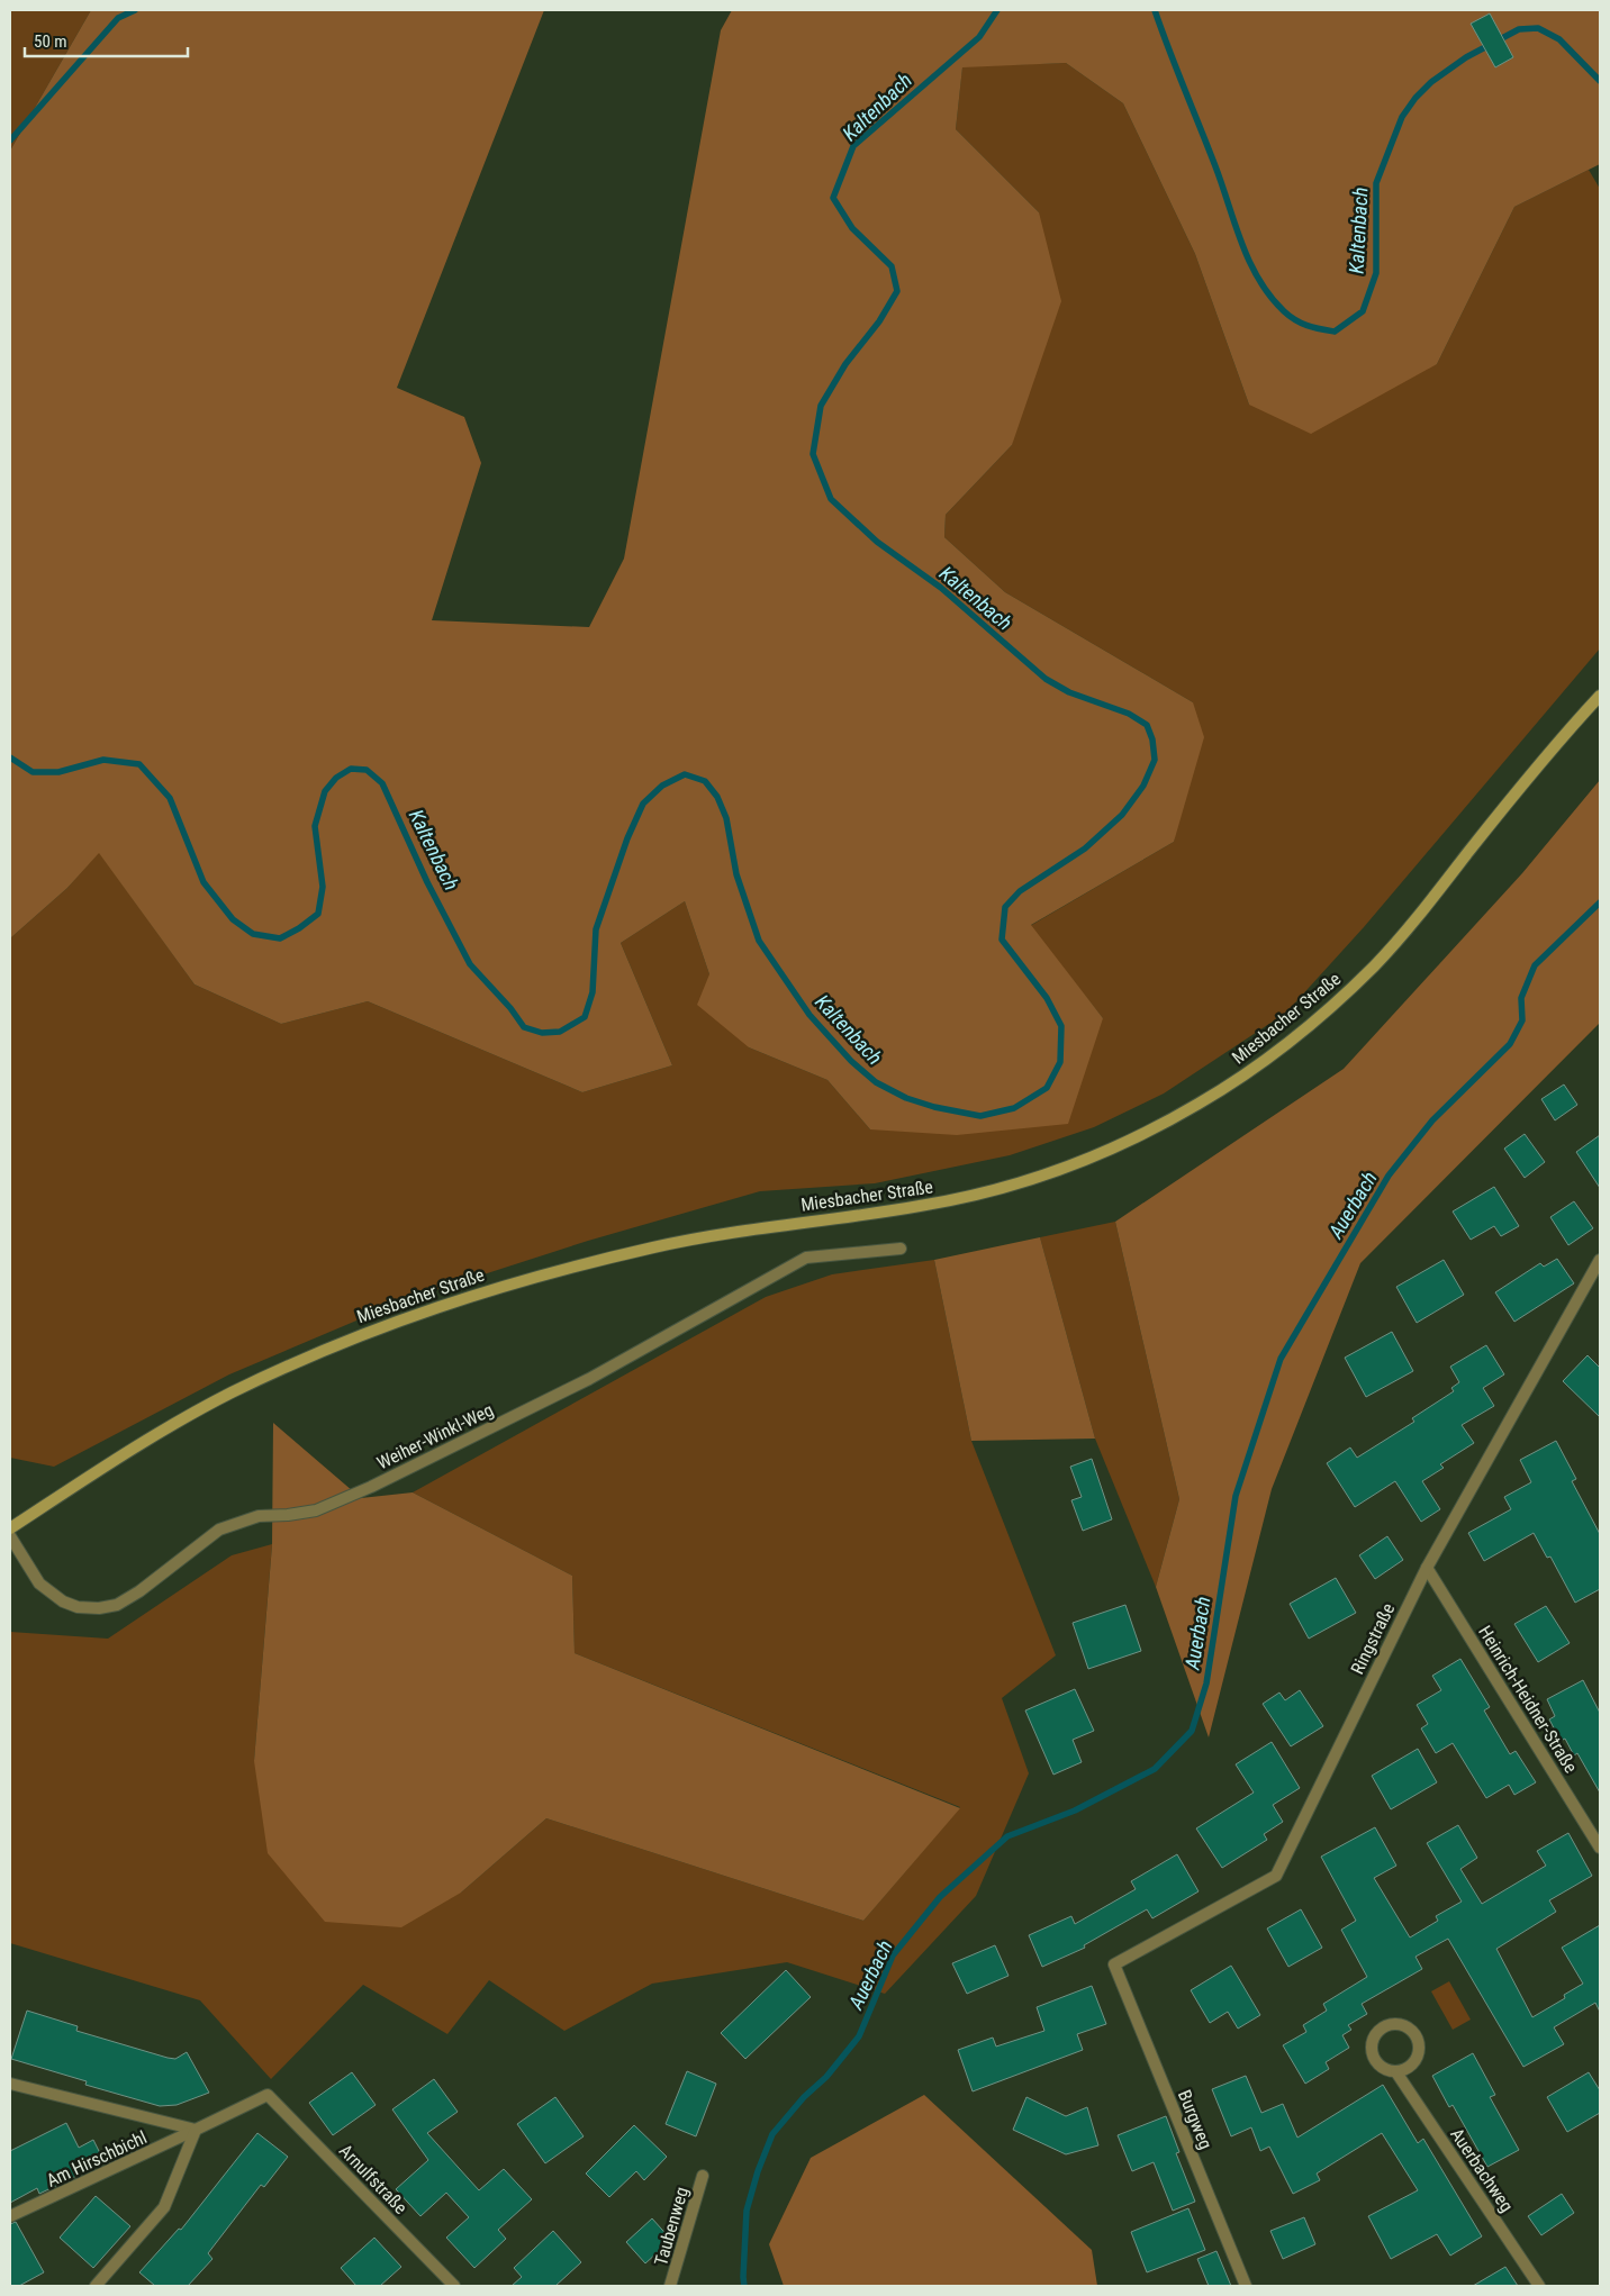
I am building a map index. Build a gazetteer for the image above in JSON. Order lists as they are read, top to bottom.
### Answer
{
  "streets": {
    "main road": ["Miesbacher Straße"],
    "street": [
      "Weiher-Winkl-Weg",
      "Ringstraße",
      "Heinrich-Heidner-Straße",
      "Burgweg",
      "Am Hirschbichl",
      "Auerbachweg",
      "Arnulfstraße",
      "Taubenweg"
    ]
  },
  "crossings": [
    ["Ringstraße", "Heinrich-Heidner-Straße"],
    ["Ringstraße", "Burgweg"],
    ["Am Hirschbichl", "Arnulfstraße"]
  ],
  "water": ["Kaltenbach", "Auerbach"],
  "scale_bar": "50 m"
}
